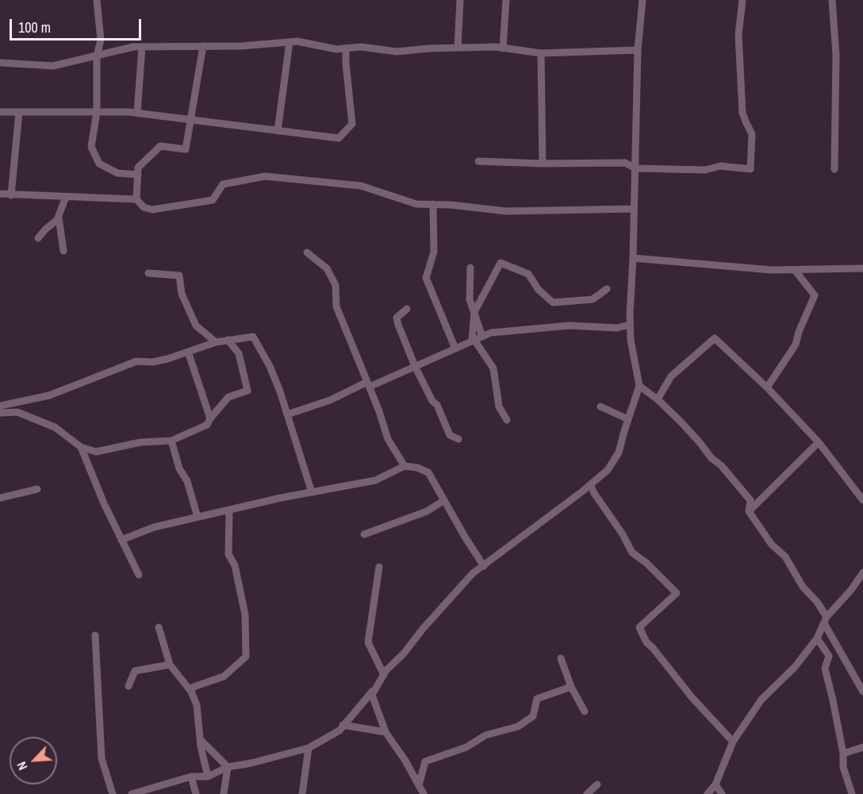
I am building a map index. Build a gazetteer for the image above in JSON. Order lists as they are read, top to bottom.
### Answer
{
  "scale_bar": "100 m",
  "north": "bottom left"
}
